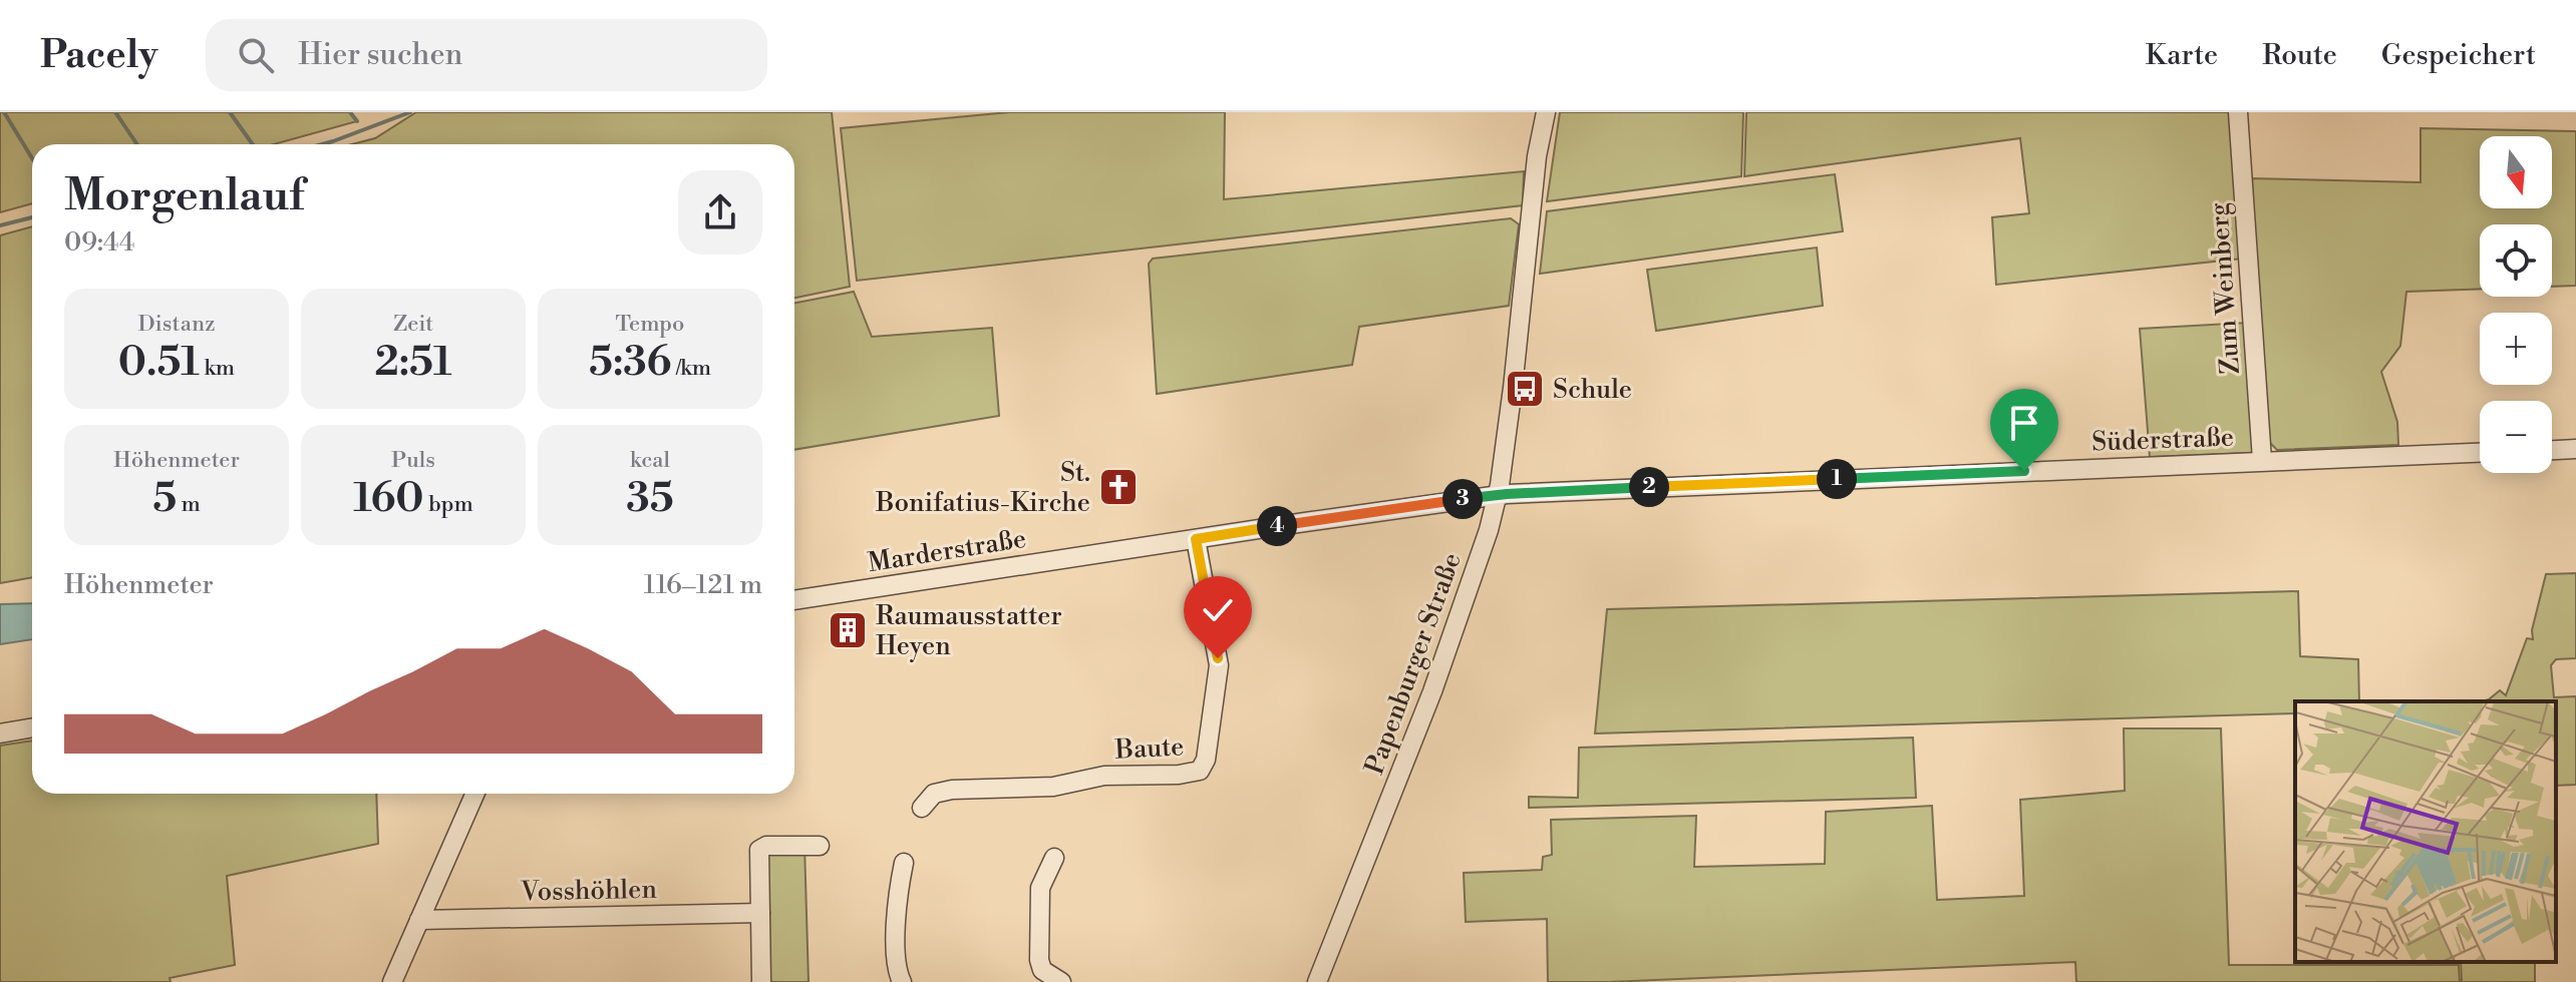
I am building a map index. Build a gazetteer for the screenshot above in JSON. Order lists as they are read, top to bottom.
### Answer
{
  "streets": {
    "street": [
      "Zum Weinberg",
      "Süderstraße",
      "Marderstraße",
      "Papenburger Straße",
      "Baute",
      "Vosshöhlen"
    ]
  },
  "crossings": [
    ["Zum Weinberg", "Süderstraße"],
    ["Süderstraße", "Marderstraße"],
    ["Süderstraße", "Papenburger Straße"],
    ["Marderstraße", "Papenburger Straße"],
    ["Marderstraße", "Baute"]
  ],
  "places": {
    "bus stop": ["Schule"],
    "church": ["St. Bonifatius-Kirche"],
    "building": ["Raumausstatter Heyen"]
  },
  "north": "bottom",
  "page": {
    "header": "Pacely",
    "search": "Hier suchen",
    "nav": ["Karte", "Route", "Gespeichert"],
    "map_buttons": ["+", "−"],
    "heading": ["Morgenlauf", "09:44"],
    "stats": [
      ["Distanz", "0.51 km"],
      ["Zeit", "2:51"],
      ["Tempo", "5:36 /km"],
      ["Höhenmeter", "5 m"],
      ["Puls", "160 bpm"],
      ["kcal", "35"]
    ],
    "pins": [
      "1",
      "2",
      "3",
      "4"
    ],
    "chart": ["Höhenmeter", "116–121 m"]
  }
}
